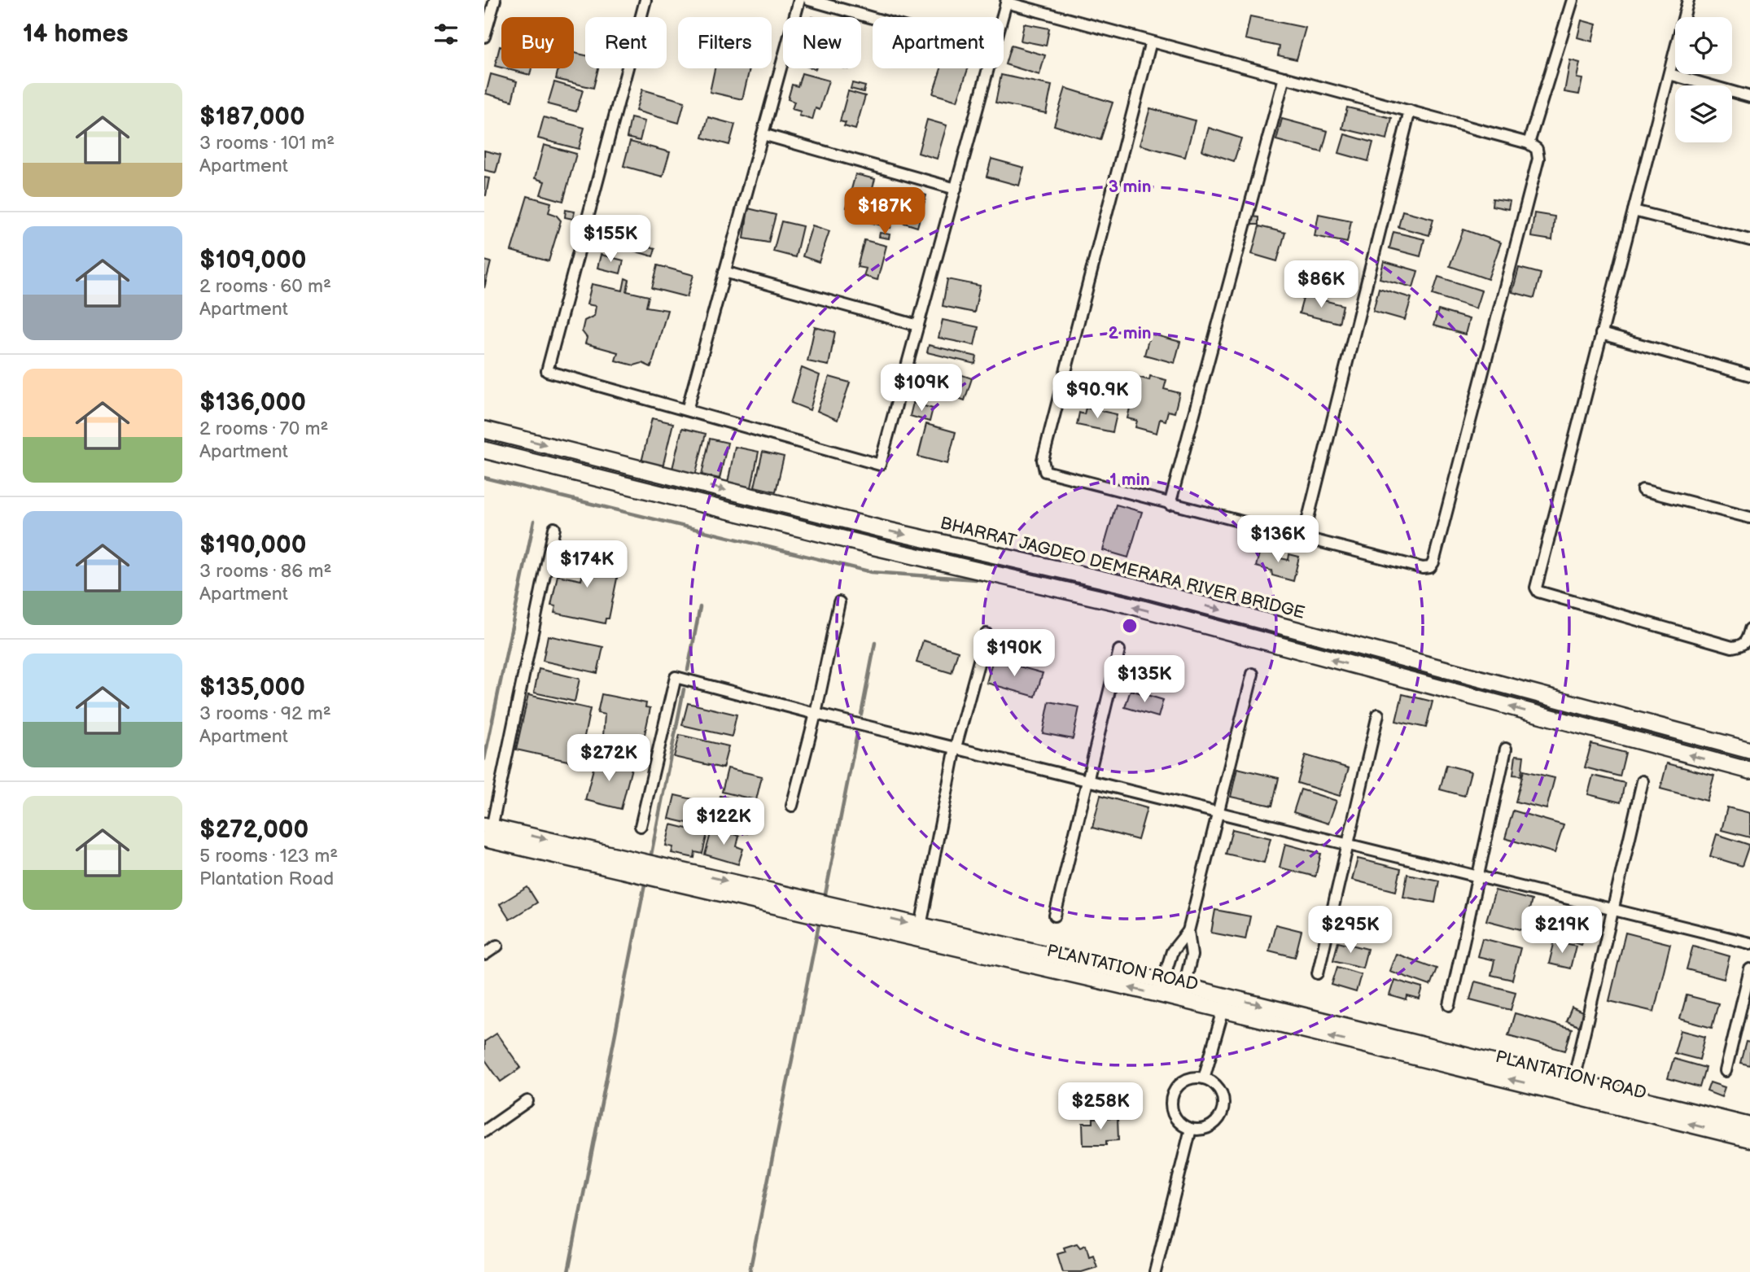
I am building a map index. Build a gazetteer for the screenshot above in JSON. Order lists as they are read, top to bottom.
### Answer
{
  "streets": {
    "main road": ["BHARRAT JAGDEO DEMERARA RIVER BRIDGE"],
    "street": ["PLANTATION ROAD"]
  },
  "page": {
    "heading": "14 homes",
    "chip": [
      "Buy",
      "Rent",
      "Filters",
      "New",
      "Apartment"
    ],
    "list": [
      {
        "name": "$187,000",
        "note": "3 rooms · 101 m² · Apartment"
      },
      {
        "name": "$109,000",
        "note": "2 rooms · 60 m² · Apartment"
      },
      {
        "name": "$136,000",
        "note": "2 rooms · 70 m² · Apartment"
      },
      {
        "name": "$190,000",
        "note": "3 rooms · 86 m² · Apartment"
      },
      {
        "name": "$135,000",
        "note": "3 rooms · 92 m² · Apartment"
      },
      {
        "name": "$272,000",
        "note": "5 rooms · 123 m² · Plantation Road"
      }
    ],
    "price": [
      "$187K",
      "$155K",
      "$86K",
      "$109K",
      "$90.9K",
      "$136K",
      "$174K",
      "$190K",
      "$135K",
      "$272K",
      "$122K",
      "$295K",
      "$219K",
      "$258K"
    ]
  },
  "rings": ["3 min", "2 min", "1 min"]
}
